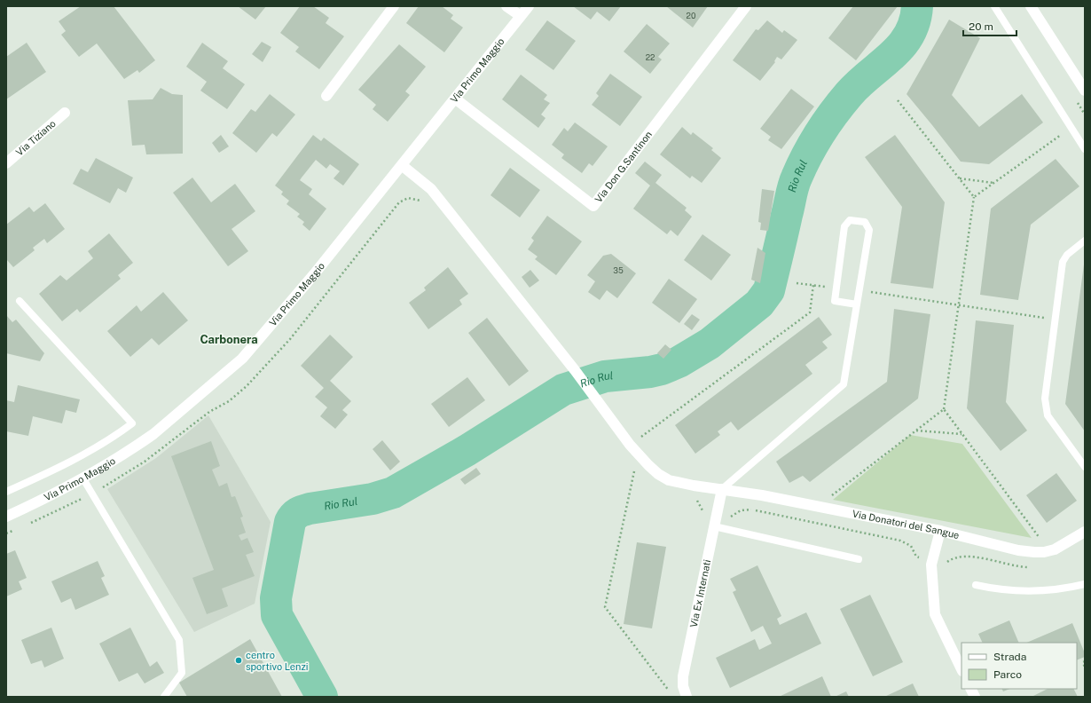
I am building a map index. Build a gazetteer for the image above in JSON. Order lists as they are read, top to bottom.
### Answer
{
  "streets": {
    "street": [
      "Via Primo Maggio",
      "Via Tiziano",
      "Via Don G.Santinon",
      "Via Donatori del Sangue",
      "Via Ex Internati"
    ]
  },
  "crossings": [
    ["Via Primo Maggio", "Via Don G.Santinon"],
    ["Via Primo Maggio", "Via Donatori del Sangue"],
    ["Via Donatori del Sangue", "Via Ex Internati"]
  ],
  "districts": ["Carbonera"],
  "water": ["Rio Rul"],
  "places": ["centro sportivo Lenzi"],
  "house_numbers": ["20", "22", "35"],
  "legend": ["Strada", "Parco"],
  "scale_bar": "20 m"
}
